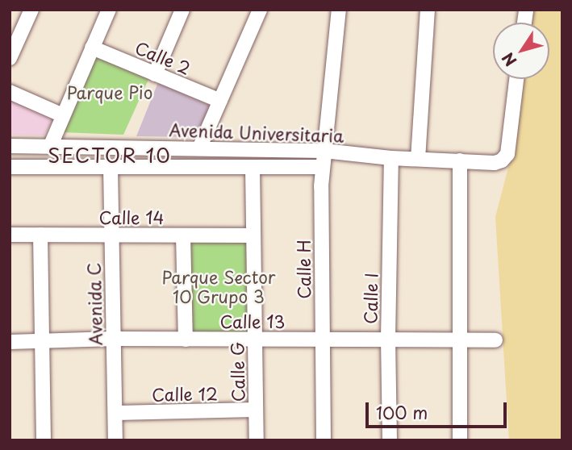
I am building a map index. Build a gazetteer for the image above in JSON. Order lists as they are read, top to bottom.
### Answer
{
  "streets": {
    "street": [
      "Calle 2",
      "Avenida Universitaria",
      "Calle 14",
      "Calle H",
      "Calle I",
      "Avenida C",
      "Calle 13",
      "Calle G",
      "Calle 12"
    ]
  },
  "crossings": [
    ["Avenida Universitaria", "Calle H"],
    ["Avenida Universitaria", "Calle I"],
    ["Avenida Universitaria", "Avenida C"],
    ["Avenida Universitaria", "Calle G"],
    ["Calle 14", "Avenida C"],
    ["Calle 14", "Calle G"],
    ["Calle H", "Calle 13"],
    ["Calle I", "Calle 13"],
    ["Avenida C", "Calle 13"],
    ["Avenida C", "Calle 12"],
    ["Calle 13", "Calle G"],
    ["Calle G", "Calle 12"]
  ],
  "districts": ["SECTOR 10"],
  "parks": ["Parque Pio", "Parque Sector 10 Grupo 3"],
  "scale_bar": "100 m",
  "north": "bottom left"
}
